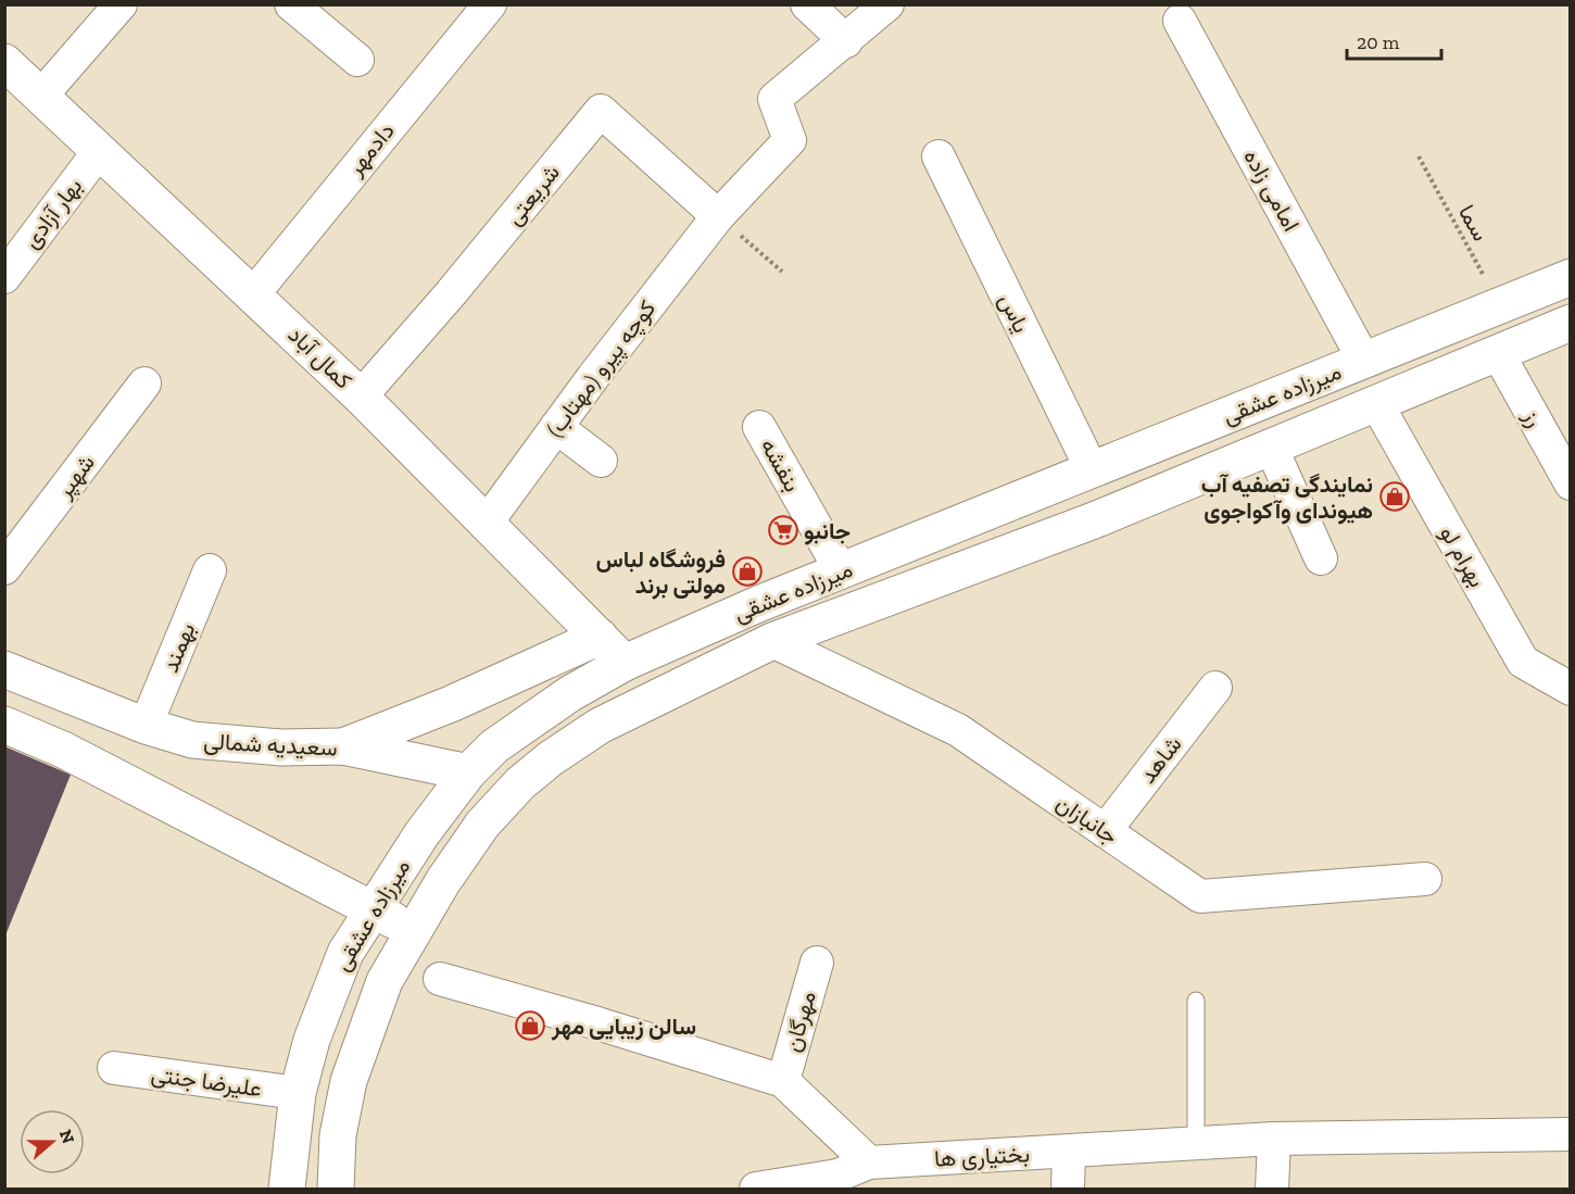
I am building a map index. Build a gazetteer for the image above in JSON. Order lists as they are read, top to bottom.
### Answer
{
  "streets": {
    "main road": ["کمال آباد", "میرزاده عشقی", "سعیدیه شمالی"],
    "street": [
      "دادمهر",
      "امامی زاده",
      "شریعتی",
      "بهار آزادی",
      "یاس",
      "کوچه پیرو (مهتاب)",
      "رز",
      "بنفشه",
      "شهپر",
      "بهرام لو",
      "بهمند",
      "شاهد",
      "جانبازان",
      "مهرگان",
      "علیرضا جنتی",
      "بختیاری ها"
    ],
    "path": ["سما"]
  },
  "crossings": [
    ["دادمهر", "کمال آباد"],
    ["امامی زاده", "میرزاده عشقی"],
    ["شریعتی", "کمال آباد"],
    ["شریعتی", "کوچه پیرو (مهتاب)"],
    ["بهار آزادی", "کمال آباد"],
    ["سما", "میرزاده عشقی"],
    ["یاس", "میرزاده عشقی"],
    ["کمال آباد", "کوچه پیرو (مهتاب)"],
    ["کمال آباد", "میرزاده عشقی"],
    ["میرزاده عشقی", "رز"],
    ["میرزاده عشقی", "بنفشه"],
    ["میرزاده عشقی", "بهرام لو"],
    ["میرزاده عشقی", "سعیدیه شمالی"],
    ["میرزاده عشقی", "جانبازان"],
    ["میرزاده عشقی", "علیرضا جنتی"],
    ["بهمند", "سعیدیه شمالی"],
    ["شاهد", "جانبازان"]
  ],
  "places": {
    "shop": ["نمایندگی تصفیه آب هیوندای وآکواجوی", "فروشگاه لباس مولتی برند", "سالن زیبایی مهر"],
    "supermarket": ["جانبو"]
  },
  "scale_bar": "20 m",
  "north": "right"
}
